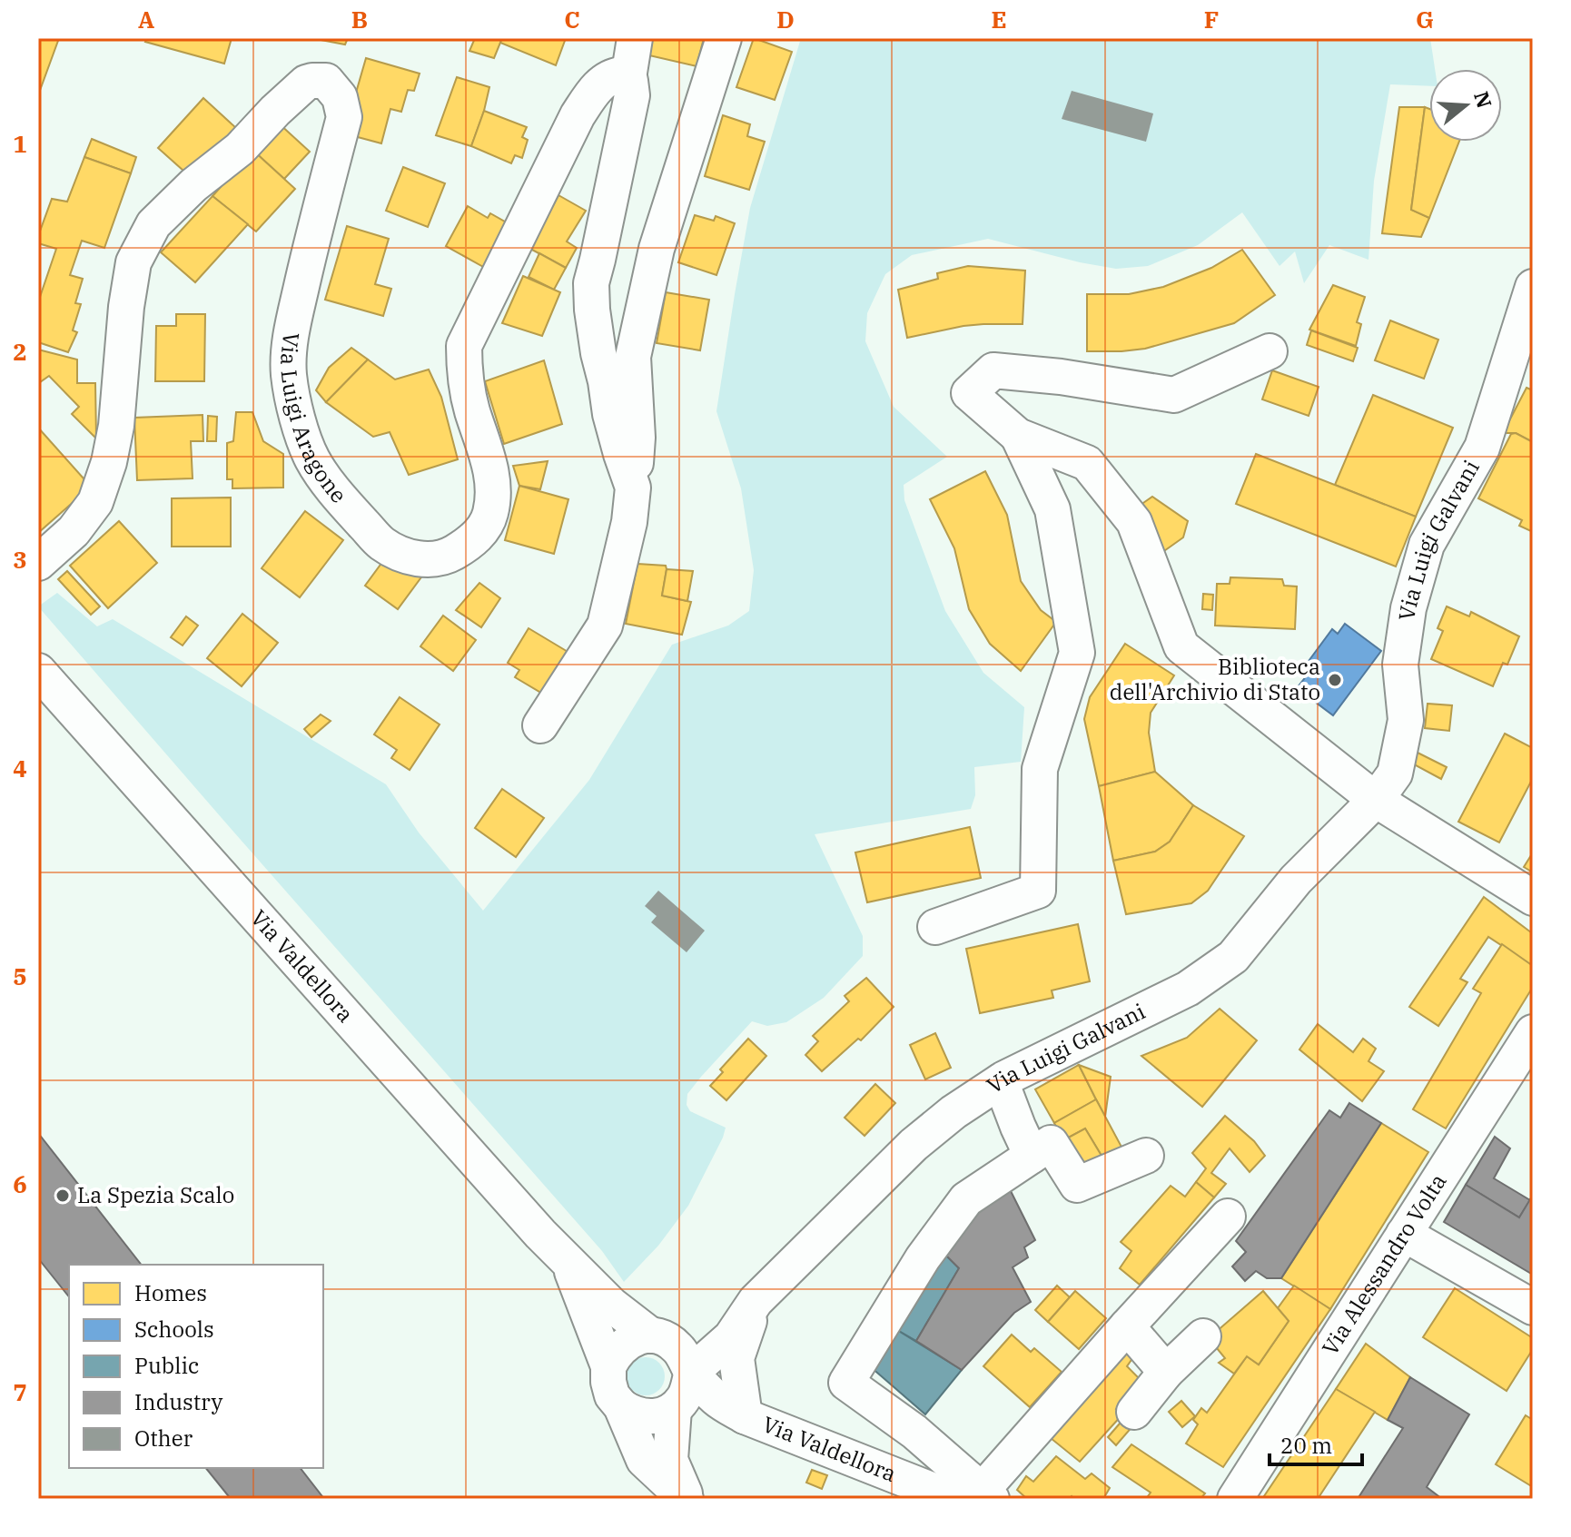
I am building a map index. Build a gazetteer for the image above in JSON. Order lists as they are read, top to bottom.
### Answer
{
  "streets": {
    "street": [
      "Via Luigi Aragone",
      "Via Luigi Galvani",
      "Via Valdellora",
      "Via Alessandro Volta"
    ]
  },
  "crossings": [
    ["Via Luigi Galvani", "Via Valdellora"]
  ],
  "places": ["Biblioteca dell'Archivio di Stato", "La Spezia Scalo"],
  "legend": [
    "Homes",
    "Schools",
    "Public",
    "Industry",
    "Other"
  ],
  "scale_bar": "20 m",
  "north": "right",
  "grid": {
    "columns": [
      "A",
      "B",
      "C",
      "D",
      "E",
      "F",
      "G"
    ],
    "rows": [
      "1",
      "2",
      "3",
      "4",
      "5",
      "6",
      "7"
    ]
  }
}
